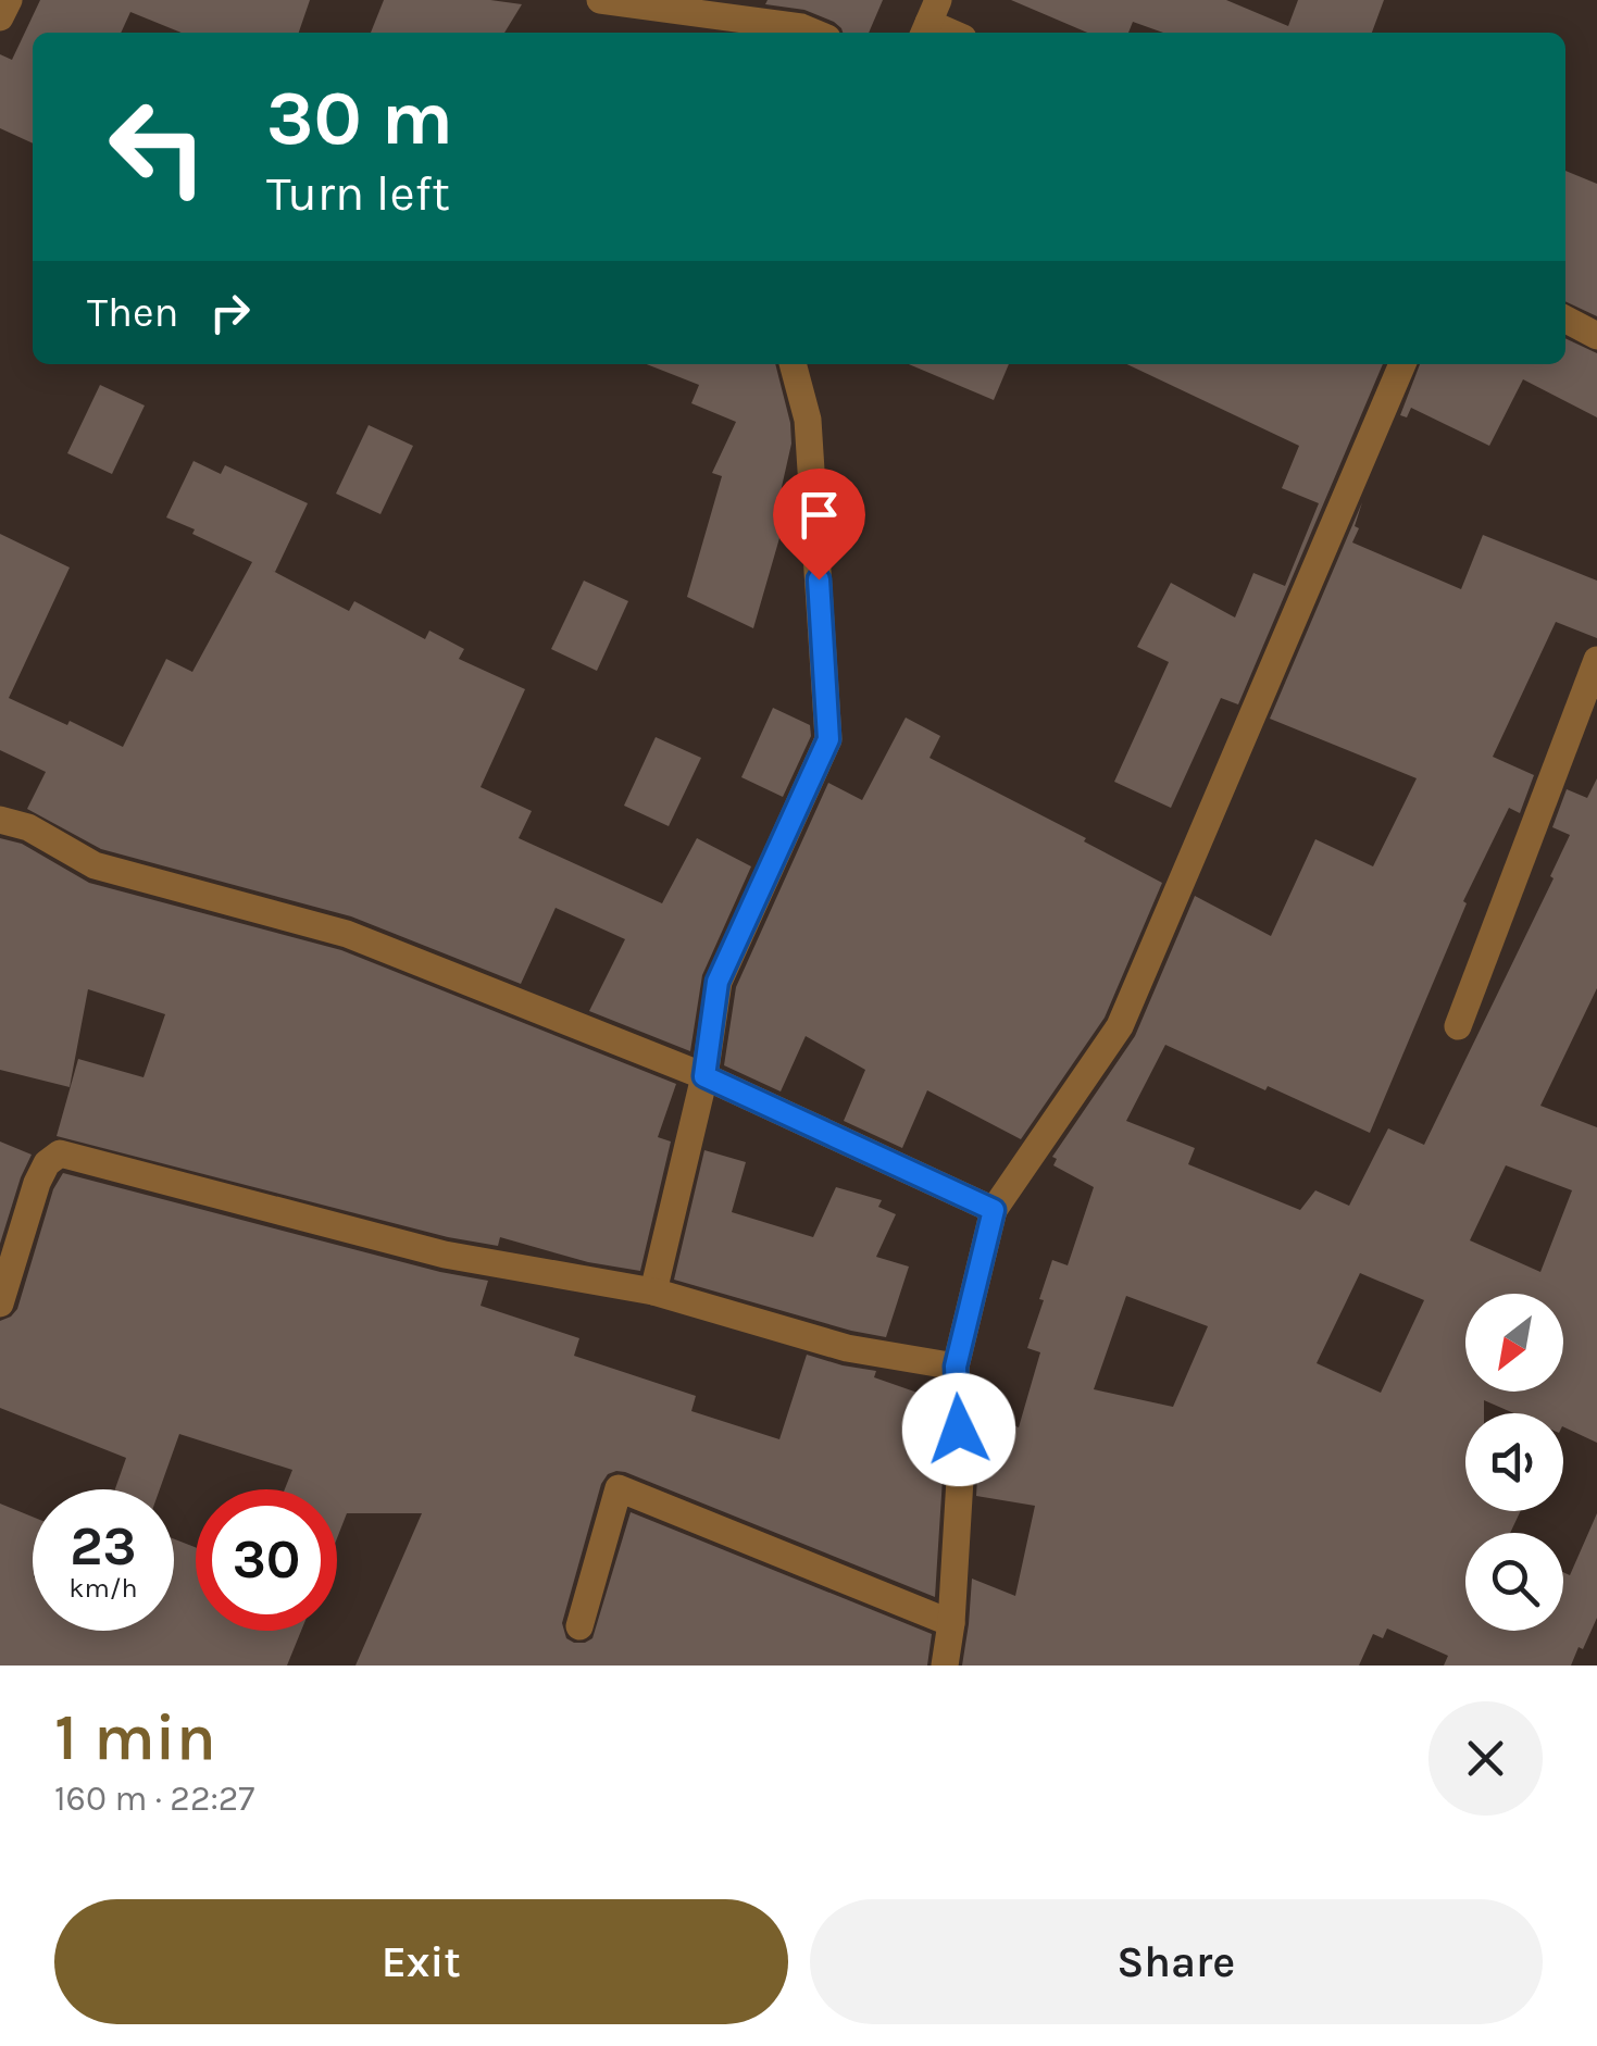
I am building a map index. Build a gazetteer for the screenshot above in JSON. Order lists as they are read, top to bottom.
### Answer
{
  "north": "bottom left",
  "page": {
    "turn": ["30 m", "Turn left"],
    "then": "Then",
    "speed": "23 km/h",
    "limit": "30",
    "heading": ["1 min", "160 m · 22:27"],
    "buttons": ["Exit", "Share"]
  }
}
